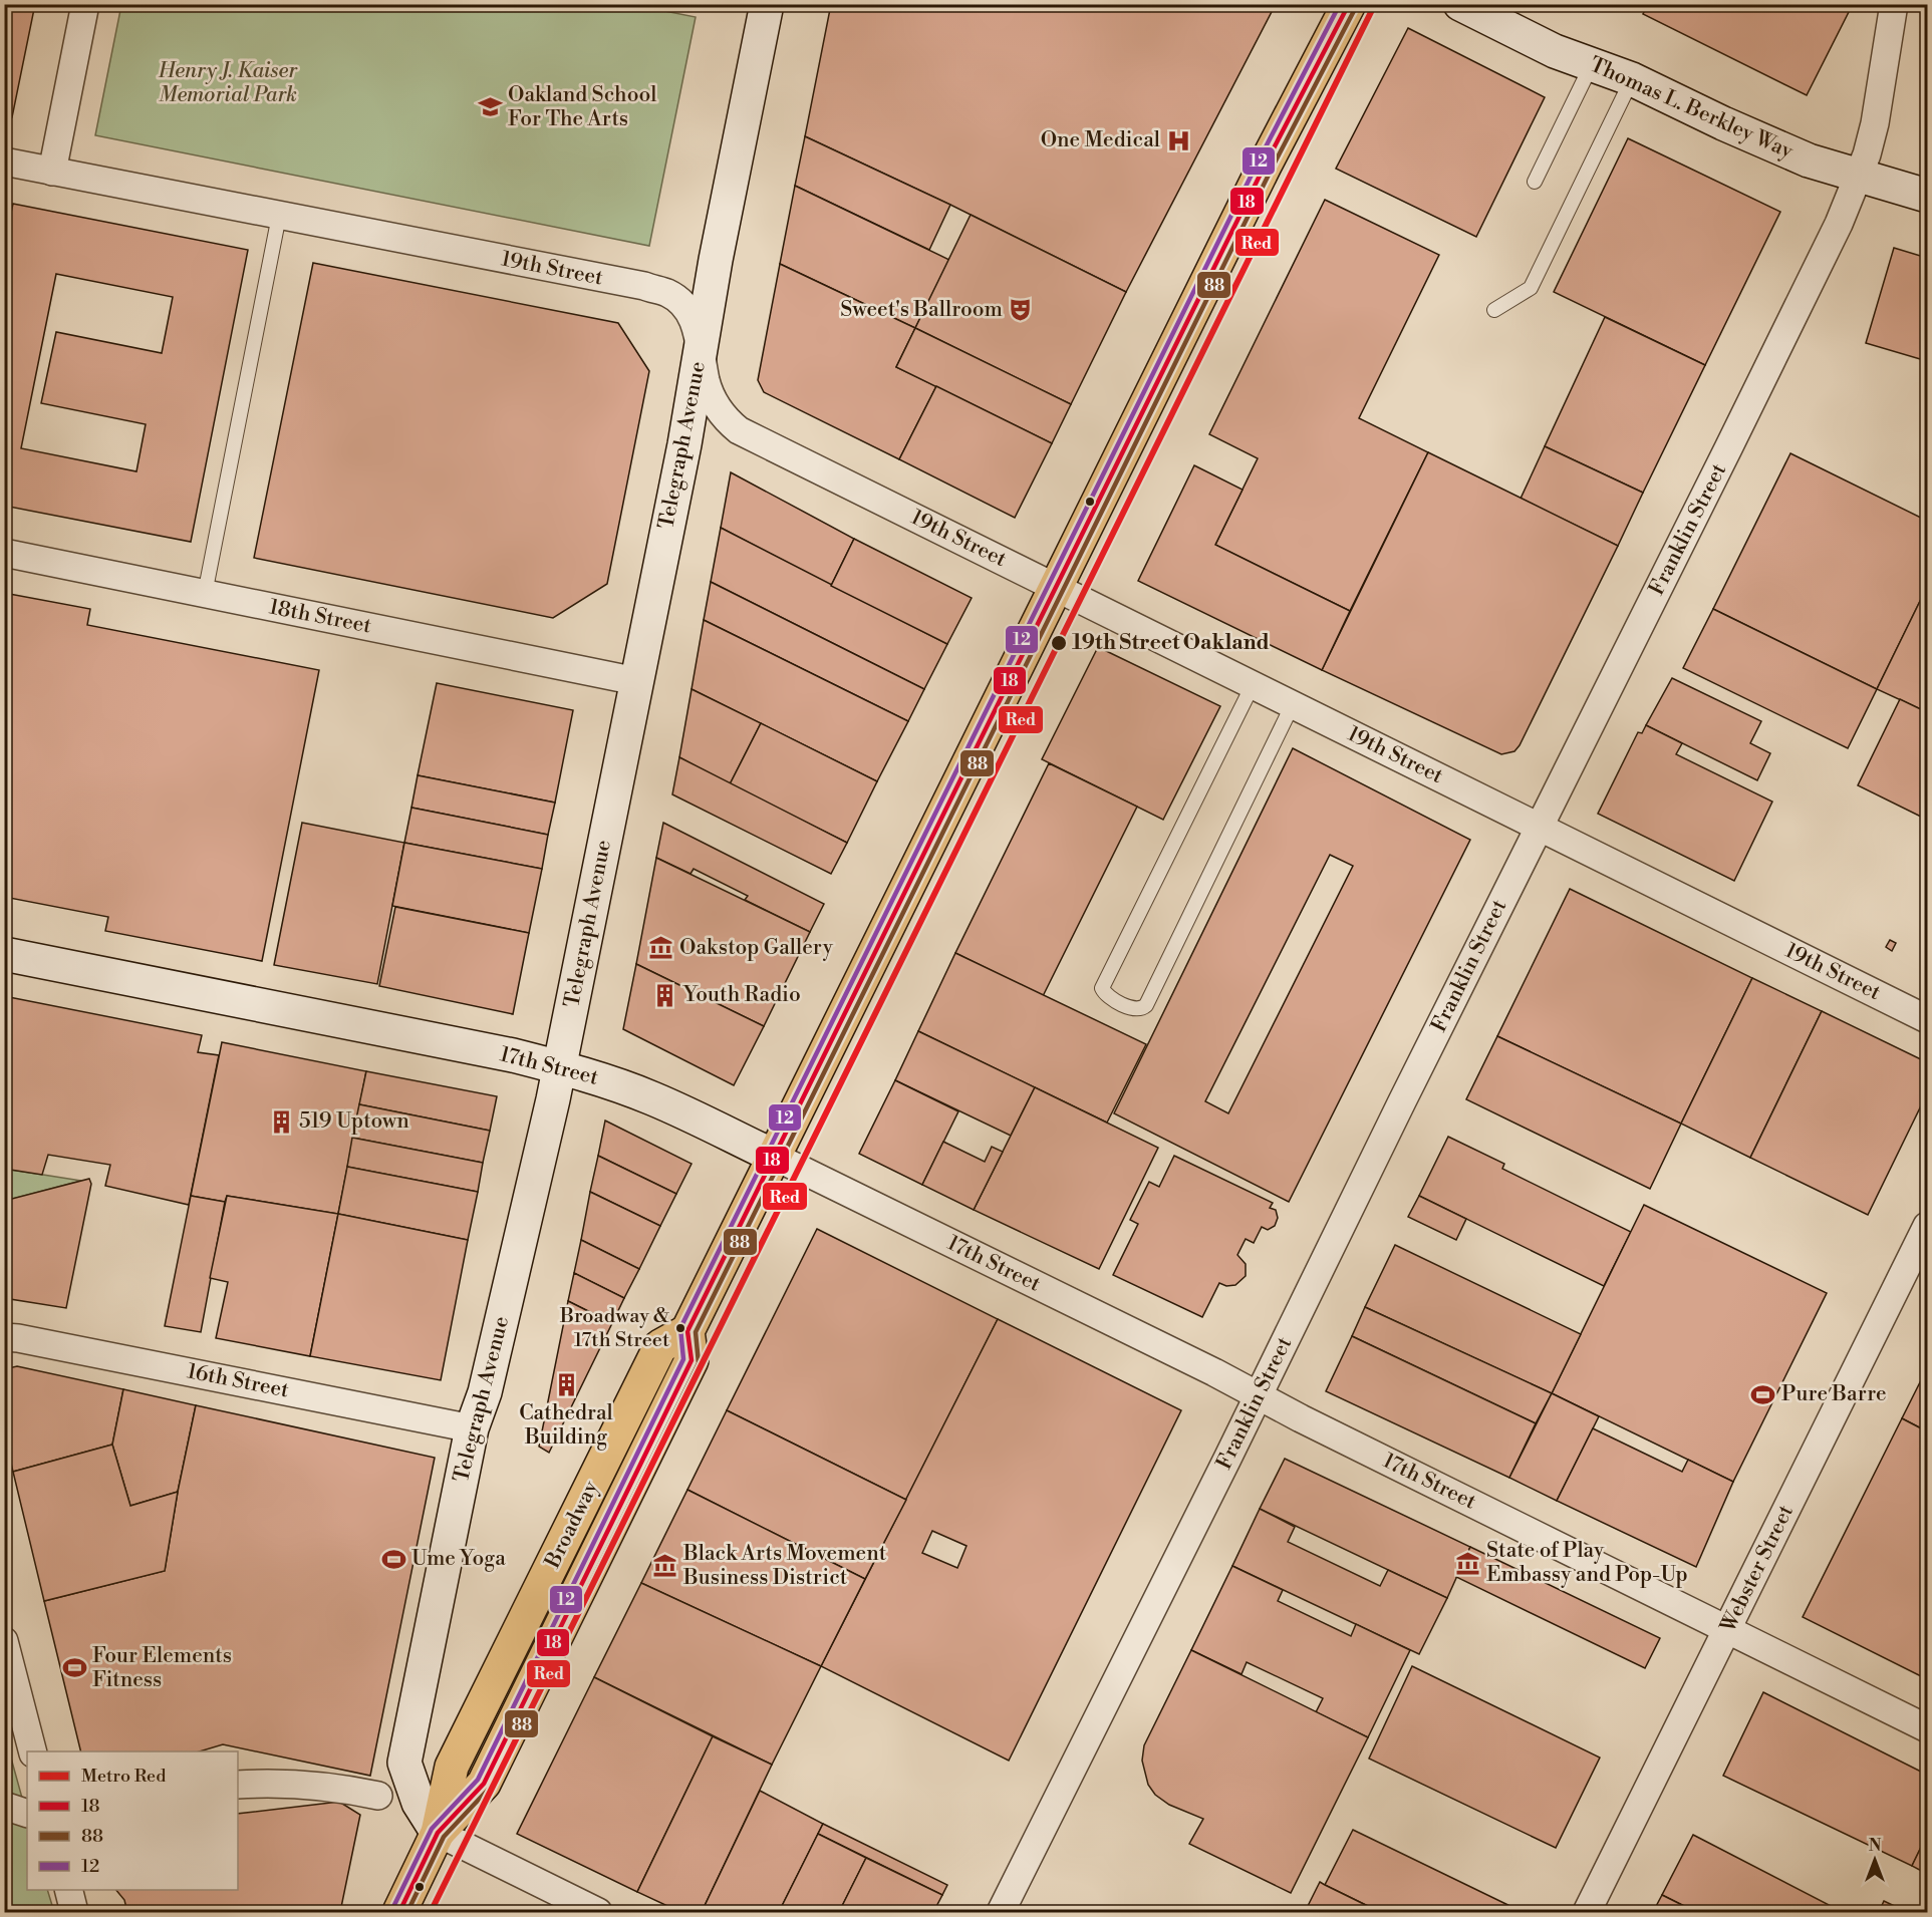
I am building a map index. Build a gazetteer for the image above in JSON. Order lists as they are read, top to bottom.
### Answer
{
  "streets": {
    "main road": [
      "Thomas L. Berkley Way",
      "Telegraph Avenue",
      "17th Street",
      "Broadway"
    ],
    "street": [
      "19th Street",
      "Franklin Street",
      "18th Street",
      "16th Street",
      "Webster Street"
    ]
  },
  "crossings": [
    ["Thomas L. Berkley Way", "Franklin Street"],
    ["19th Street", "Telegraph Avenue"],
    ["19th Street", "Franklin Street"],
    ["19th Street", "Broadway"],
    ["Telegraph Avenue", "18th Street"],
    ["Telegraph Avenue", "17th Street"],
    ["Telegraph Avenue", "16th Street"],
    ["Telegraph Avenue", "Broadway"],
    ["Franklin Street", "17th Street"],
    ["17th Street", "Broadway"],
    ["17th Street", "Webster Street"]
  ],
  "parks": ["Henry J. Kaiser Memorial Park"],
  "places": {
    "school or university": ["Oakland School For The Arts"],
    "hospital": ["One Medical"],
    "theatre": ["Sweet's Ballroom"],
    "other": ["19th Street Oakland", "Broadway & 17th Street"],
    "museum": ["Oakstop Gallery", "State of Play Embassy and Pop-Up", "Black Arts Movement Business District"],
    "building": ["Youth Radio", "519 Uptown", "Cathedral Building"],
    "sports": ["Pure Barre", "Ume Yoga", "Four Elements Fitness"]
  },
  "lines": [
    "metro line Red",
    "transit line 18",
    "transit line 12",
    "transit line 88"
  ],
  "legend": [
    "Metro Red",
    "18",
    "88",
    "12"
  ],
  "north": "top"
}
